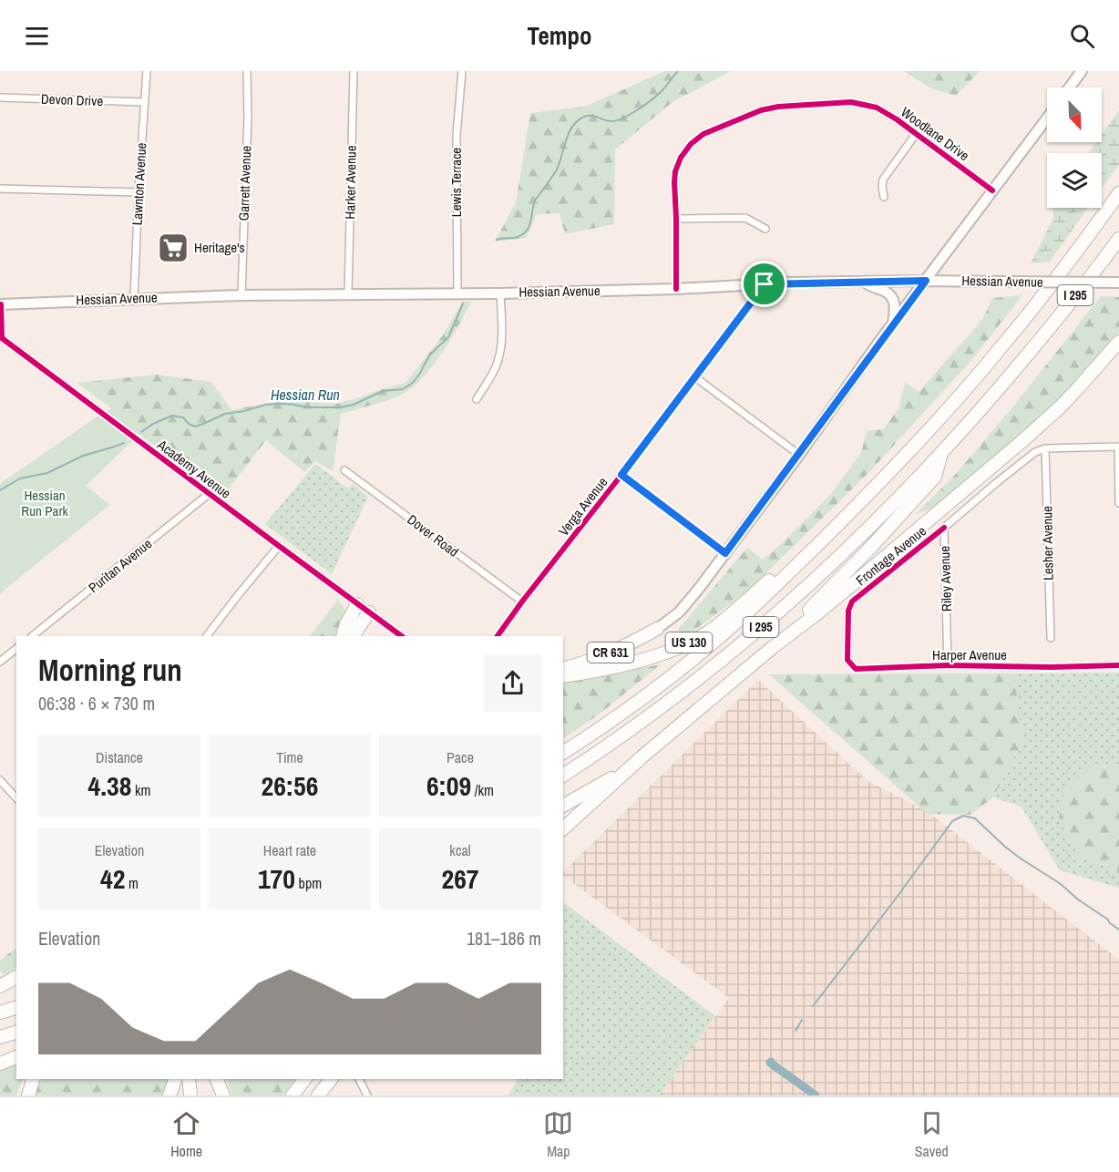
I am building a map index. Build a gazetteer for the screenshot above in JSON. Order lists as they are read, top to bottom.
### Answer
{
  "streets": {
    "highway": ["I 295", "US 130", "CR 631"],
    "main road": ["Hessian Avenue"],
    "street": [
      "Devon Drive",
      "Woodlane Drive",
      "Harker Avenue",
      "Lewis Terrace",
      "Garrett Avenue",
      "Lawnton Avenue",
      "Academy Avenue",
      "Verga Avenue",
      "Dover Road",
      "Lesher Avenue",
      "Frontage Avenue",
      "Puritan Avenue",
      "Riley Avenue",
      "Harper Avenue"
    ]
  },
  "crossings": [
    ["Devon Drive", "Lawnton Avenue"],
    ["Woodlane Drive", "Hessian Avenue"],
    ["Woodlane Drive", "CR 631"],
    ["Harker Avenue", "Hessian Avenue"],
    ["Lewis Terrace", "Hessian Avenue"],
    ["Garrett Avenue", "Hessian Avenue"],
    ["Lawnton Avenue", "Hessian Avenue"],
    ["Hessian Avenue", "Academy Avenue"],
    ["Hessian Avenue", "Verga Avenue"],
    ["Hessian Avenue", "CR 631"],
    ["I 295", "US 130"],
    ["Academy Avenue", "Puritan Avenue"],
    ["Verga Avenue", "Dover Road"],
    ["Lesher Avenue", "Riley Avenue"],
    ["Frontage Avenue", "Riley Avenue"],
    ["Frontage Avenue", "Harper Avenue"],
    ["Riley Avenue", "Harper Avenue"]
  ],
  "water": ["Hessian Run"],
  "parks": ["Hessian Run Park"],
  "places": {
    "supermarket": ["Heritage's"]
  },
  "north": "bottom right",
  "page": {
    "header": "Tempo",
    "heading": ["Morning run", "06:38 · 6 × 730 m"],
    "stats": [
      ["Distance", "4.38 km"],
      ["Time", "26:56"],
      ["Pace", "6:09 /km"],
      ["Elevation", "42 m"],
      ["Heart rate", "170 bpm"],
      ["kcal", "267"]
    ],
    "chart": ["Elevation", "181–186 m"],
    "tabs": ["Home", "Map", "Saved"]
  }
}
